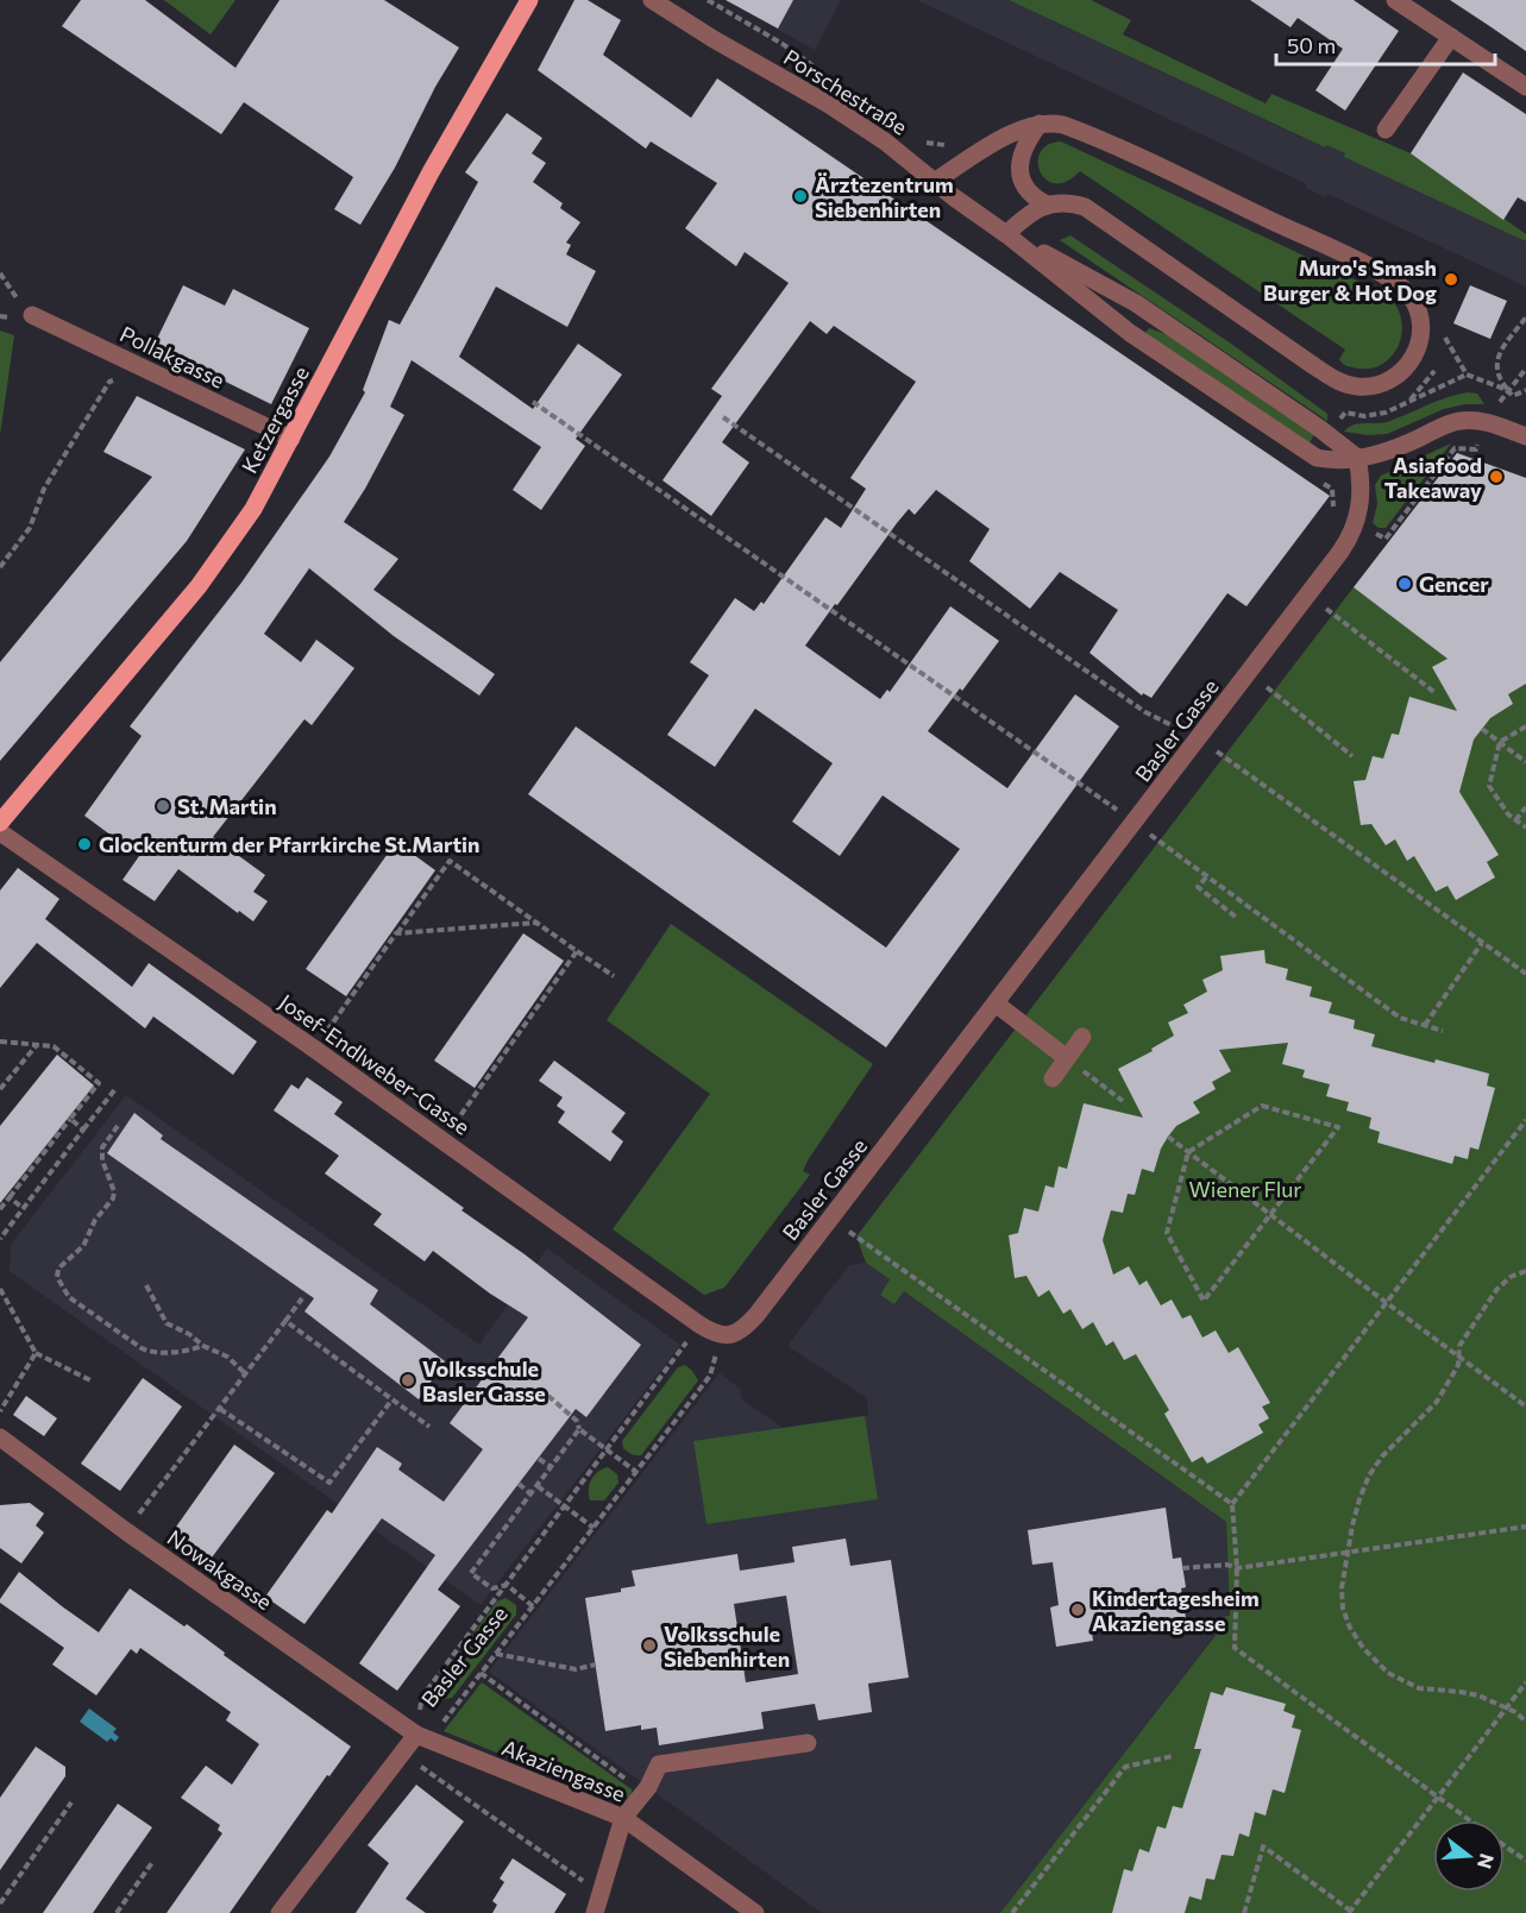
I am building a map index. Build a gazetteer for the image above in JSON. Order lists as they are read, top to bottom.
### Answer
{
  "streets": {
    "main road": ["Ketzergasse"],
    "street": [
      "Porschestraße",
      "Pollakgasse",
      "Basler Gasse",
      "Josef-Endlweber-Gasse",
      "Nowakgasse",
      "Akaziengasse"
    ]
  },
  "crossings": [
    ["Porschestraße", "Basler Gasse"],
    ["Pollakgasse", "Ketzergasse"],
    ["Basler Gasse", "Josef-Endlweber-Gasse"],
    ["Basler Gasse", "Nowakgasse"],
    ["Basler Gasse", "Akaziengasse"],
    ["Nowakgasse", "Akaziengasse"]
  ],
  "parks": ["Wiener Flur"],
  "places": [
    "Ärztezentrum Siebenhirten",
    "Muro's Smash Burger & Hot Dog",
    "Asiafood Takeaway",
    "Gencer",
    "St. Martin",
    "Glockenturm der Pfarrkirche St.Martin",
    "Volksschule Basler Gasse",
    "Kindertagesheim Akaziengasse",
    "Volksschule Siebenhirten"
  ],
  "scale_bar": "50 m",
  "north": "right"
}
